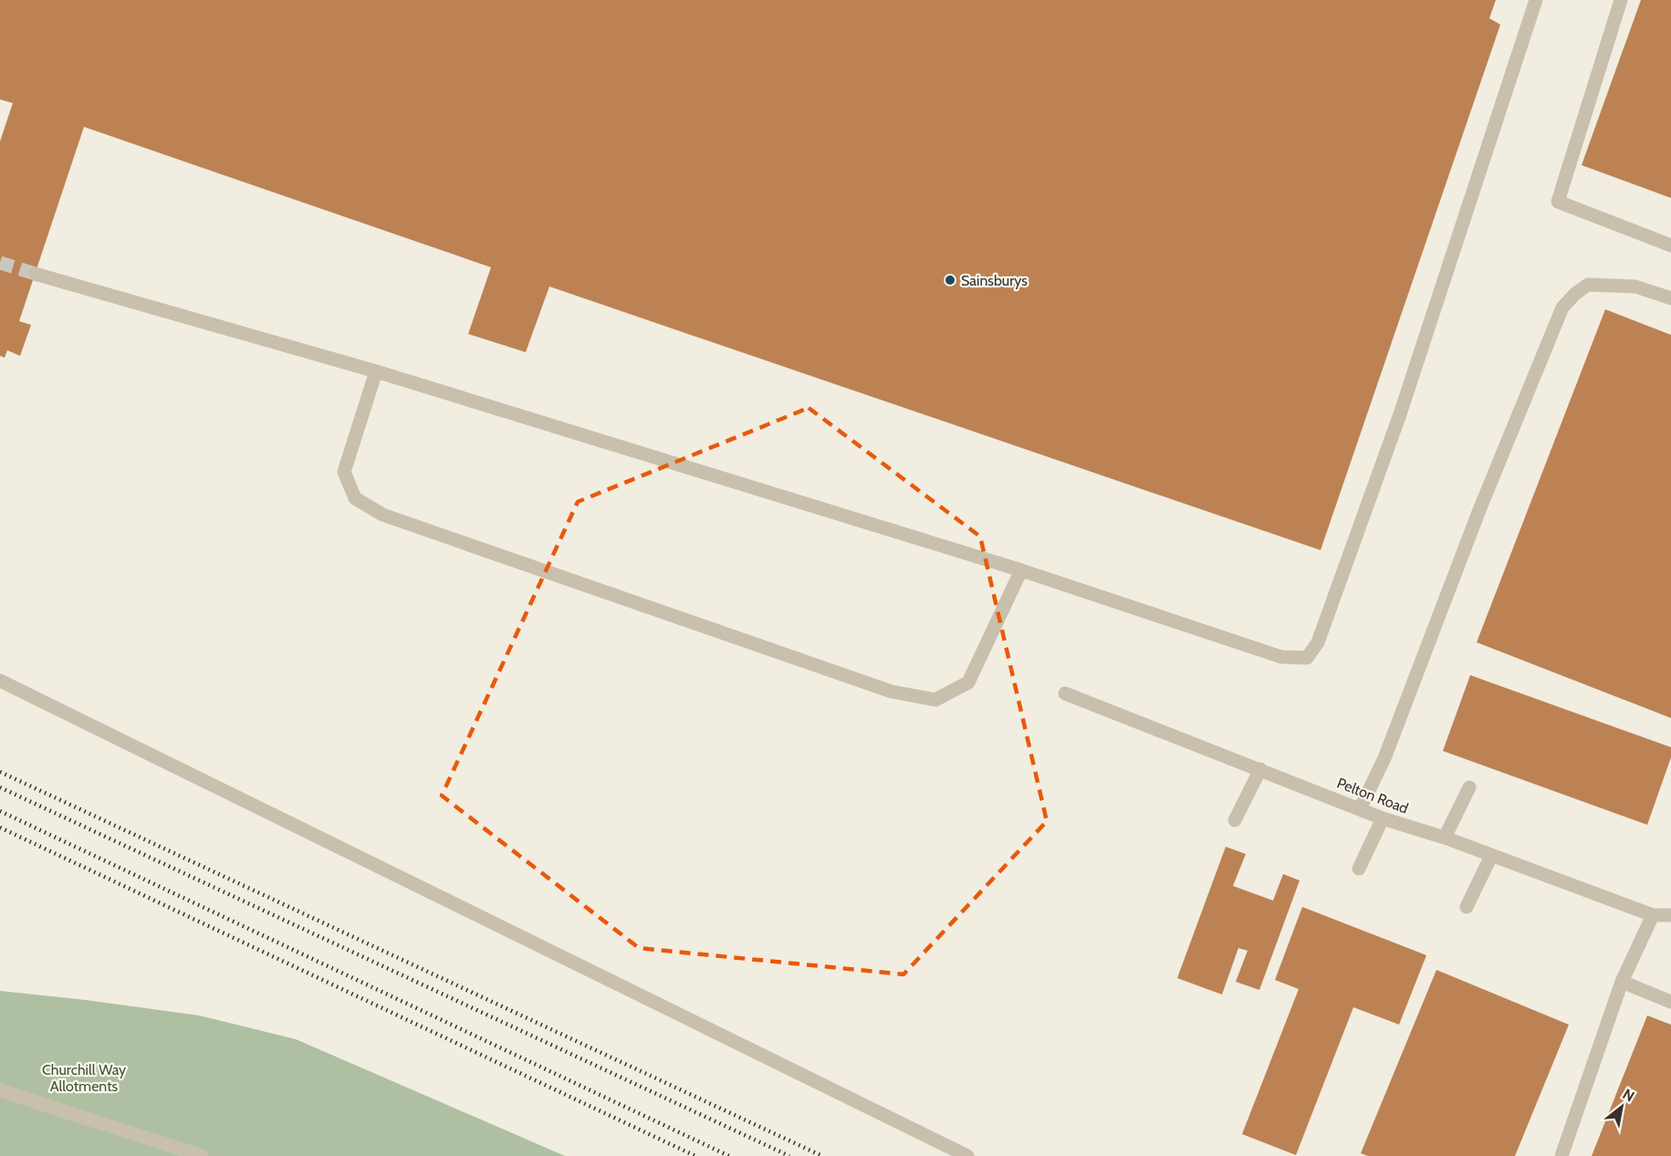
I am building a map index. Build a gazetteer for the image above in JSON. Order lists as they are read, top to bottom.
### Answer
{
  "streets": {
    "street": ["Pelton Road"]
  },
  "parks": ["Churchill Way Allotments"],
  "places": ["Sainsburys"],
  "north": "top right"
}
